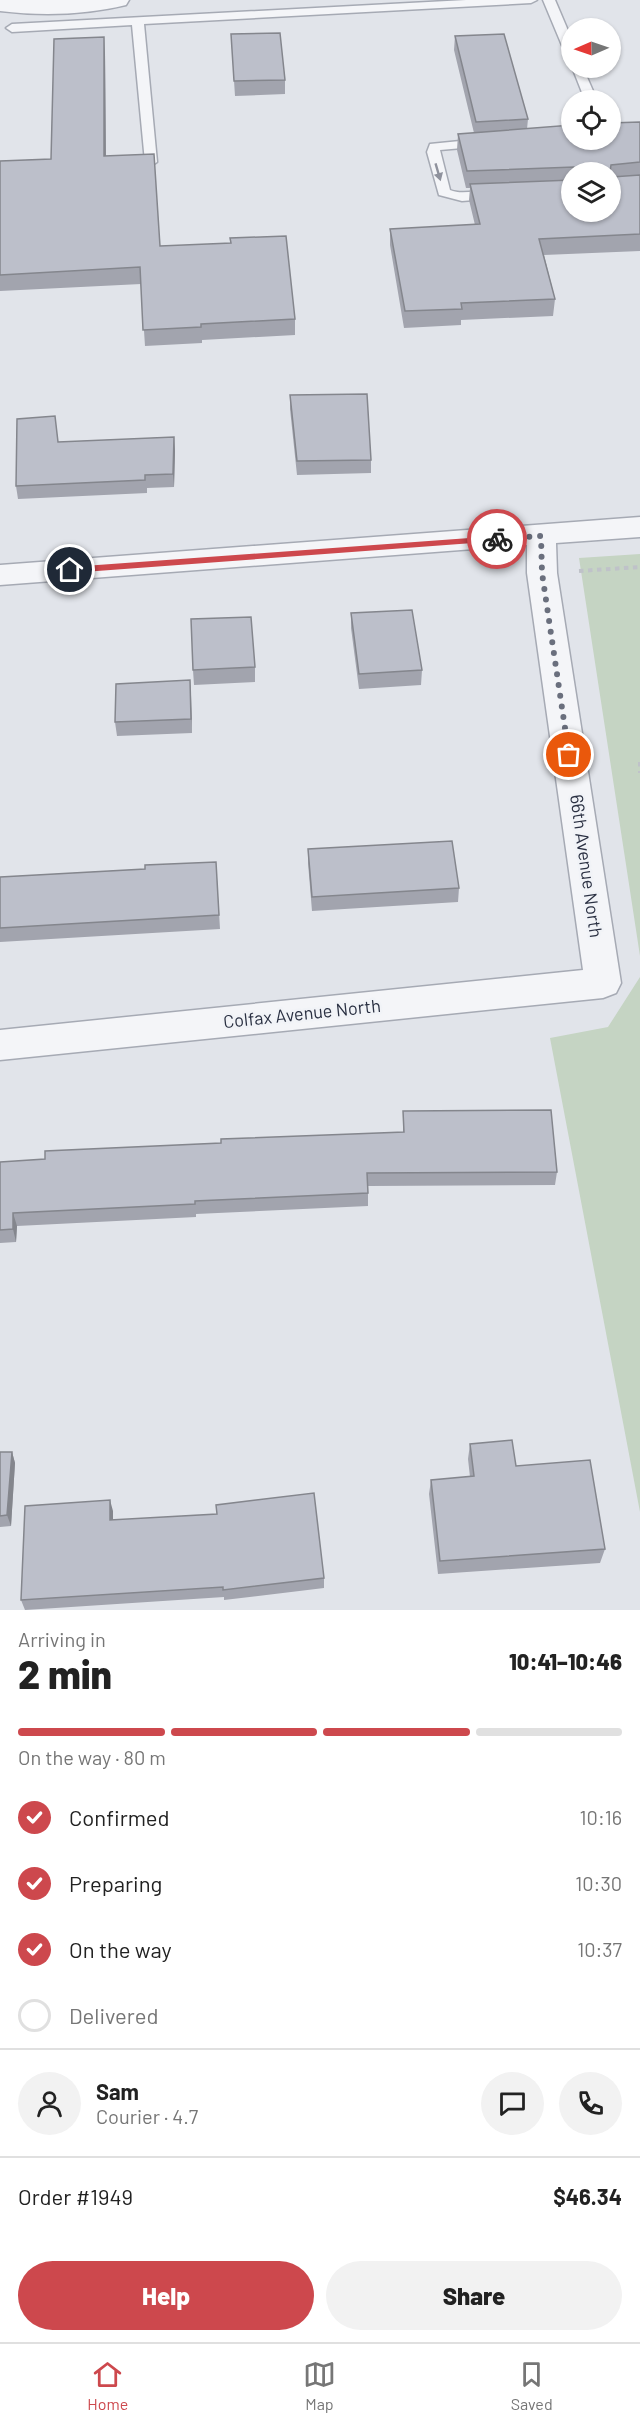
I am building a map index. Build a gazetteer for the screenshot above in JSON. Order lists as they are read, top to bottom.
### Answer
{
  "streets": {
    "street": ["66th Avenue North", "Colfax Avenue North"]
  },
  "crossings": [
    ["66th Avenue North", "Colfax Avenue North"]
  ],
  "north": "left",
  "page": {
    "heading": ["2 min", "Arriving in", "10:41–10:46"],
    "panel": [
      "Sam",
      "Courier · 4.7",
      "Order #1949",
      "$46.34"
    ],
    "bar": "On the way · 80 m",
    "list": [
      ["Confirmed", "10:16"],
      ["Preparing", "10:30"],
      ["On the way", "10:37"],
      "Delivered"
    ],
    "buttons": ["Help", "Share"],
    "tabs": ["Home", "Map", "Saved"]
  }
}
